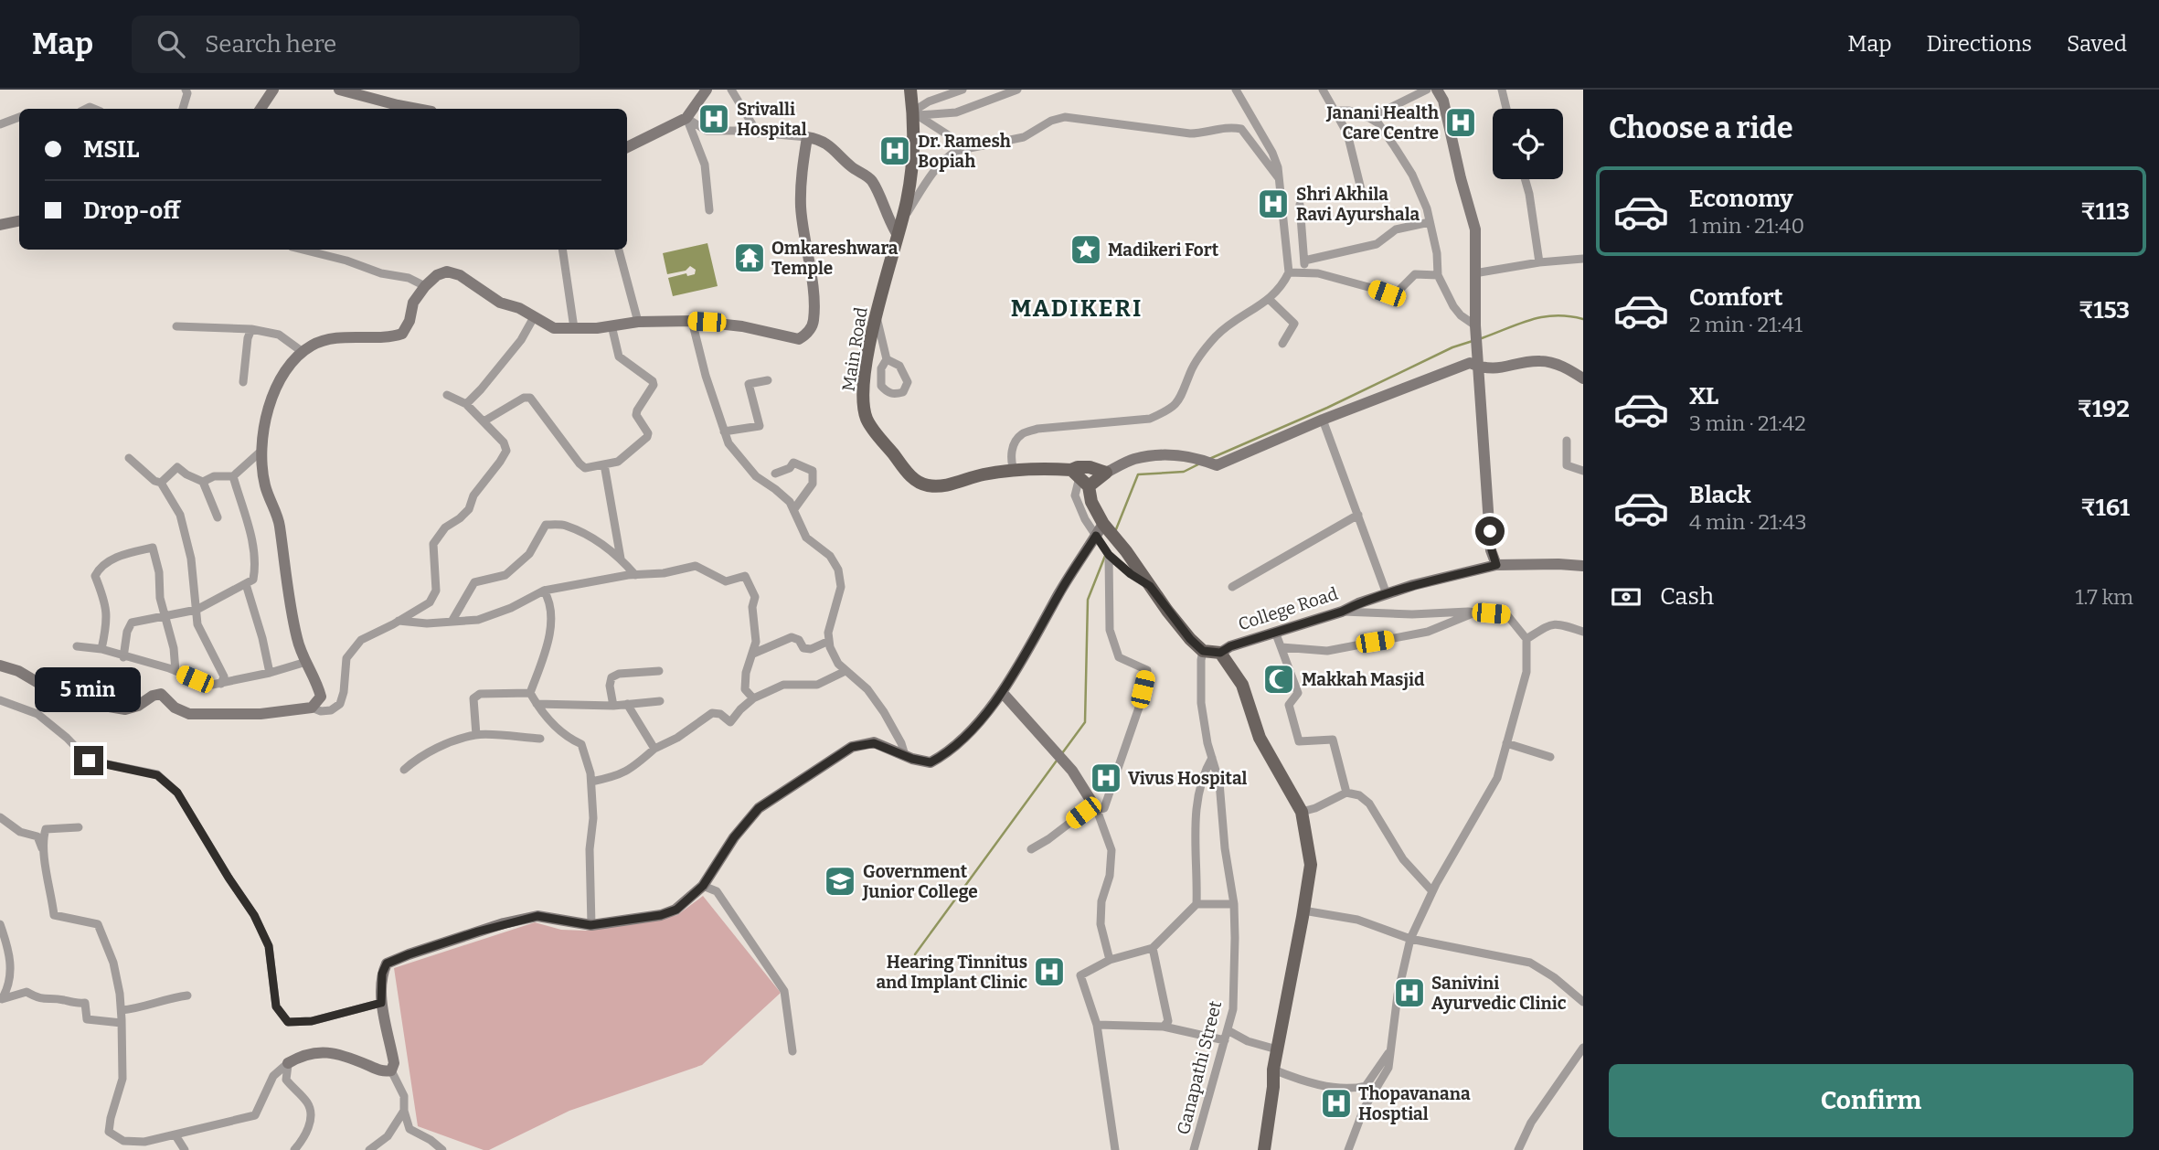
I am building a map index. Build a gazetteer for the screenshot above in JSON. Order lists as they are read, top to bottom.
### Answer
{
  "streets": {
    "main road": ["Main Road", "College Road"],
    "street": ["Ganapathi Street"]
  },
  "crossings": [
    ["College Road", "Ganapathi Street"]
  ],
  "districts": ["MADIKERI"],
  "places": {
    "hospital": [
      "Srivalli Hospital",
      "Janani Health Care Centre",
      "Dr. Ramesh Bopiah",
      "Shri Akhila Ravi Ayurshala",
      "Vivus Hospital",
      "Hearing Tinnitus and Implant Clinic",
      "Sanivini Ayurvedic Clinic",
      "Thopavanana Hosptial"
    ],
    "place": ["Madikeri Fort"],
    "temple": ["Omkareshwara Temple"],
    "mosque": ["Makkah Masjid"],
    "school or university": ["Government Junior College"]
  },
  "page": {
    "header": "Map",
    "search": "Search here",
    "nav": ["Map", "Directions", "Saved"],
    "heading": "Choose a ride",
    "banner": ["MSIL", "Drop-off"],
    "list": [
      {
        "name": "Economy",
        "note": "1 min · 21:40",
        "value": "₹113"
      },
      {
        "name": "Comfort",
        "note": "2 min · 21:41",
        "value": "₹153"
      },
      {
        "name": "XL",
        "note": "3 min · 21:42",
        "value": "₹192"
      },
      {
        "name": "Black",
        "note": "4 min · 21:43",
        "value": "₹161"
      }
    ],
    "pay": ["Cash", "1.7 km"],
    "bubble": "5 min",
    "buttons": "Confirm"
  }
}
